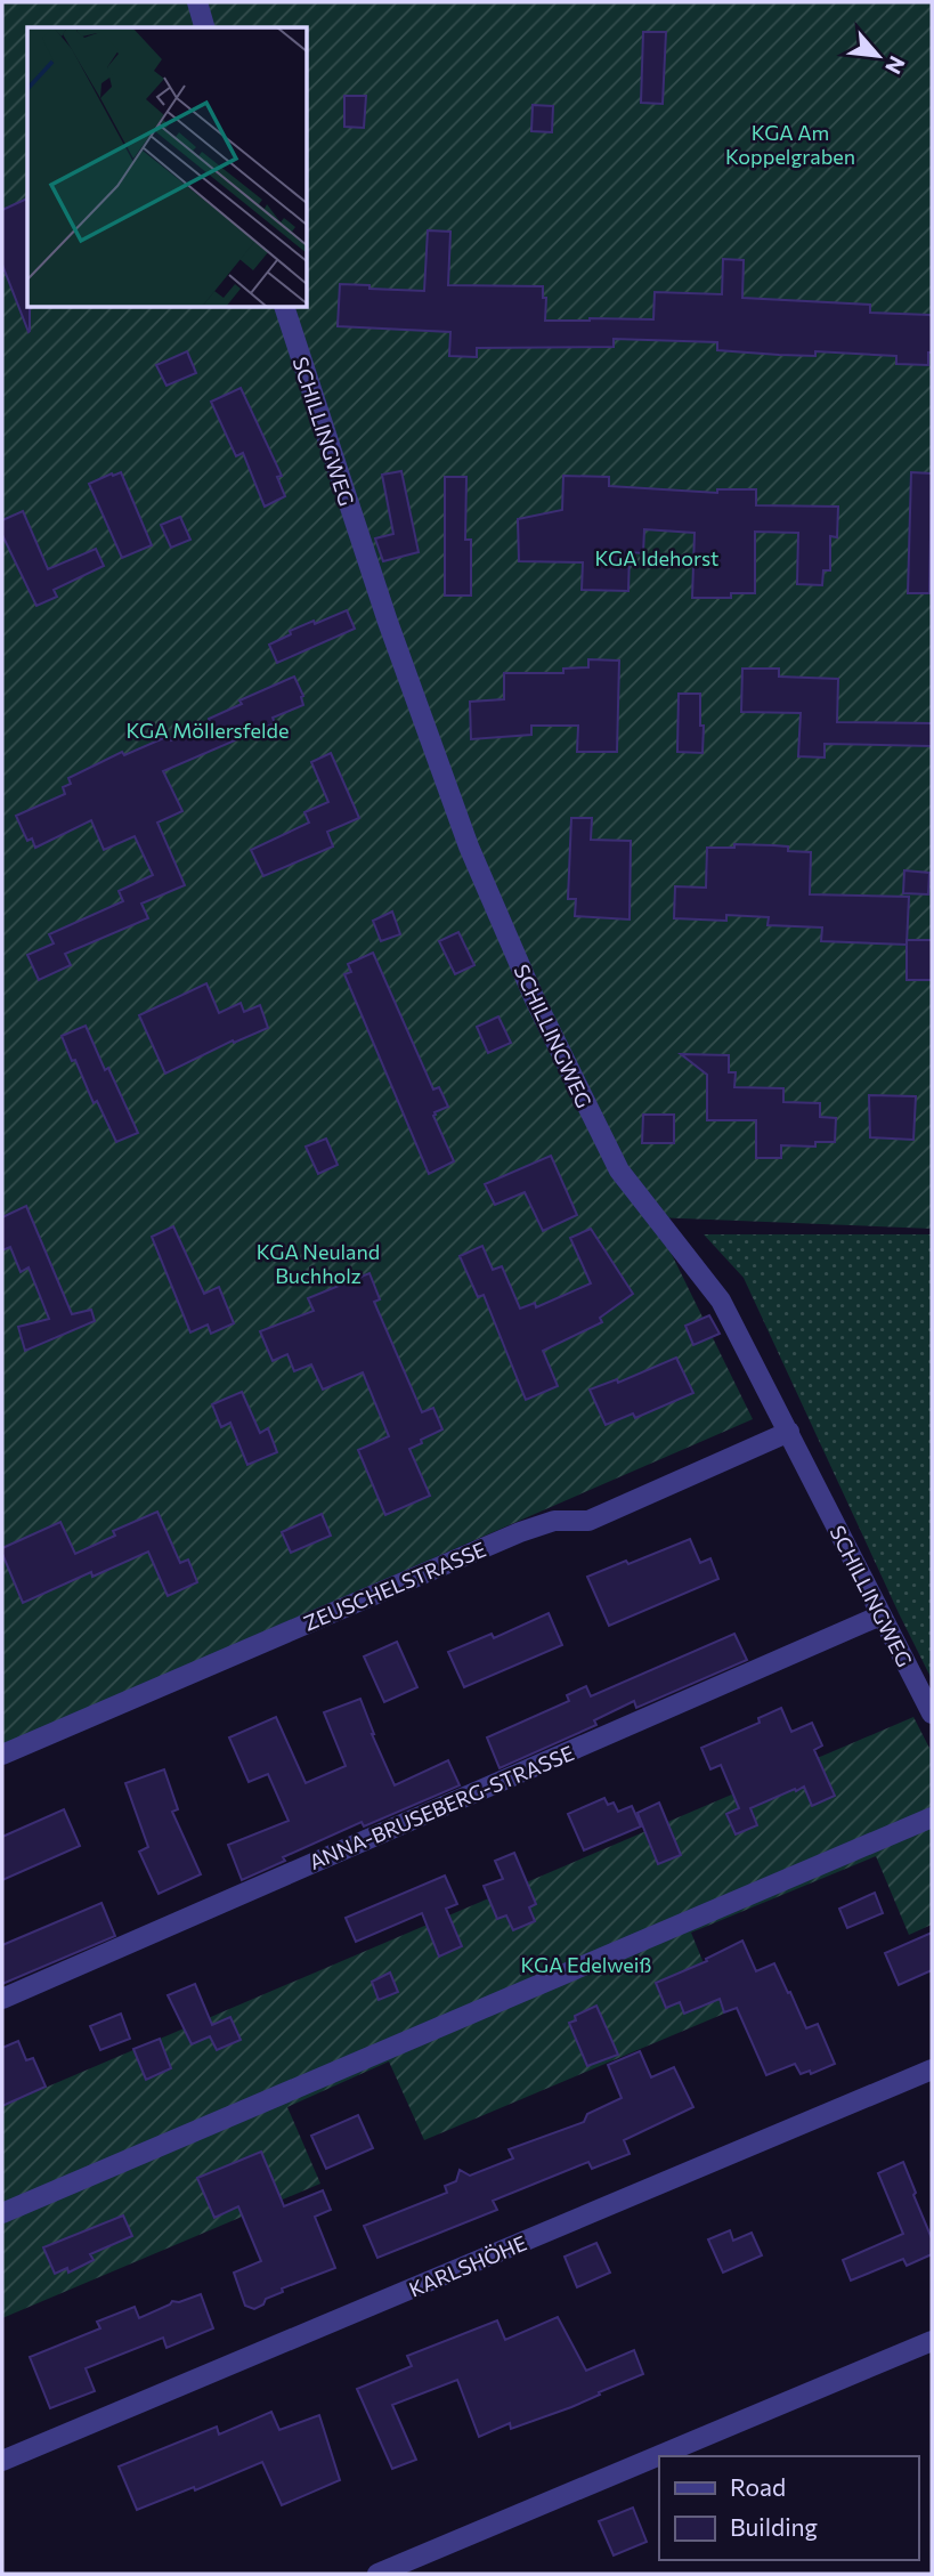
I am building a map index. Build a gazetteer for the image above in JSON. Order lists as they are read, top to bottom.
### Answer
{
  "streets": {
    "street": [
      "SCHILLINGWEG",
      "ZEUSCHELSTRASSE",
      "ANNA-BRUSEBERG-STRASSE",
      "KARLSHÖHE"
    ]
  },
  "crossings": [
    ["SCHILLINGWEG", "ZEUSCHELSTRASSE"],
    ["SCHILLINGWEG", "ANNA-BRUSEBERG-STRASSE"]
  ],
  "parks": [
    "KGA Am Koppelgraben",
    "KGA Idehorst",
    "KGA Möllersfelde",
    "KGA Neuland Buchholz",
    "KGA Edelweiß"
  ],
  "legend": ["Road", "Building"],
  "north": "bottom right"
}
